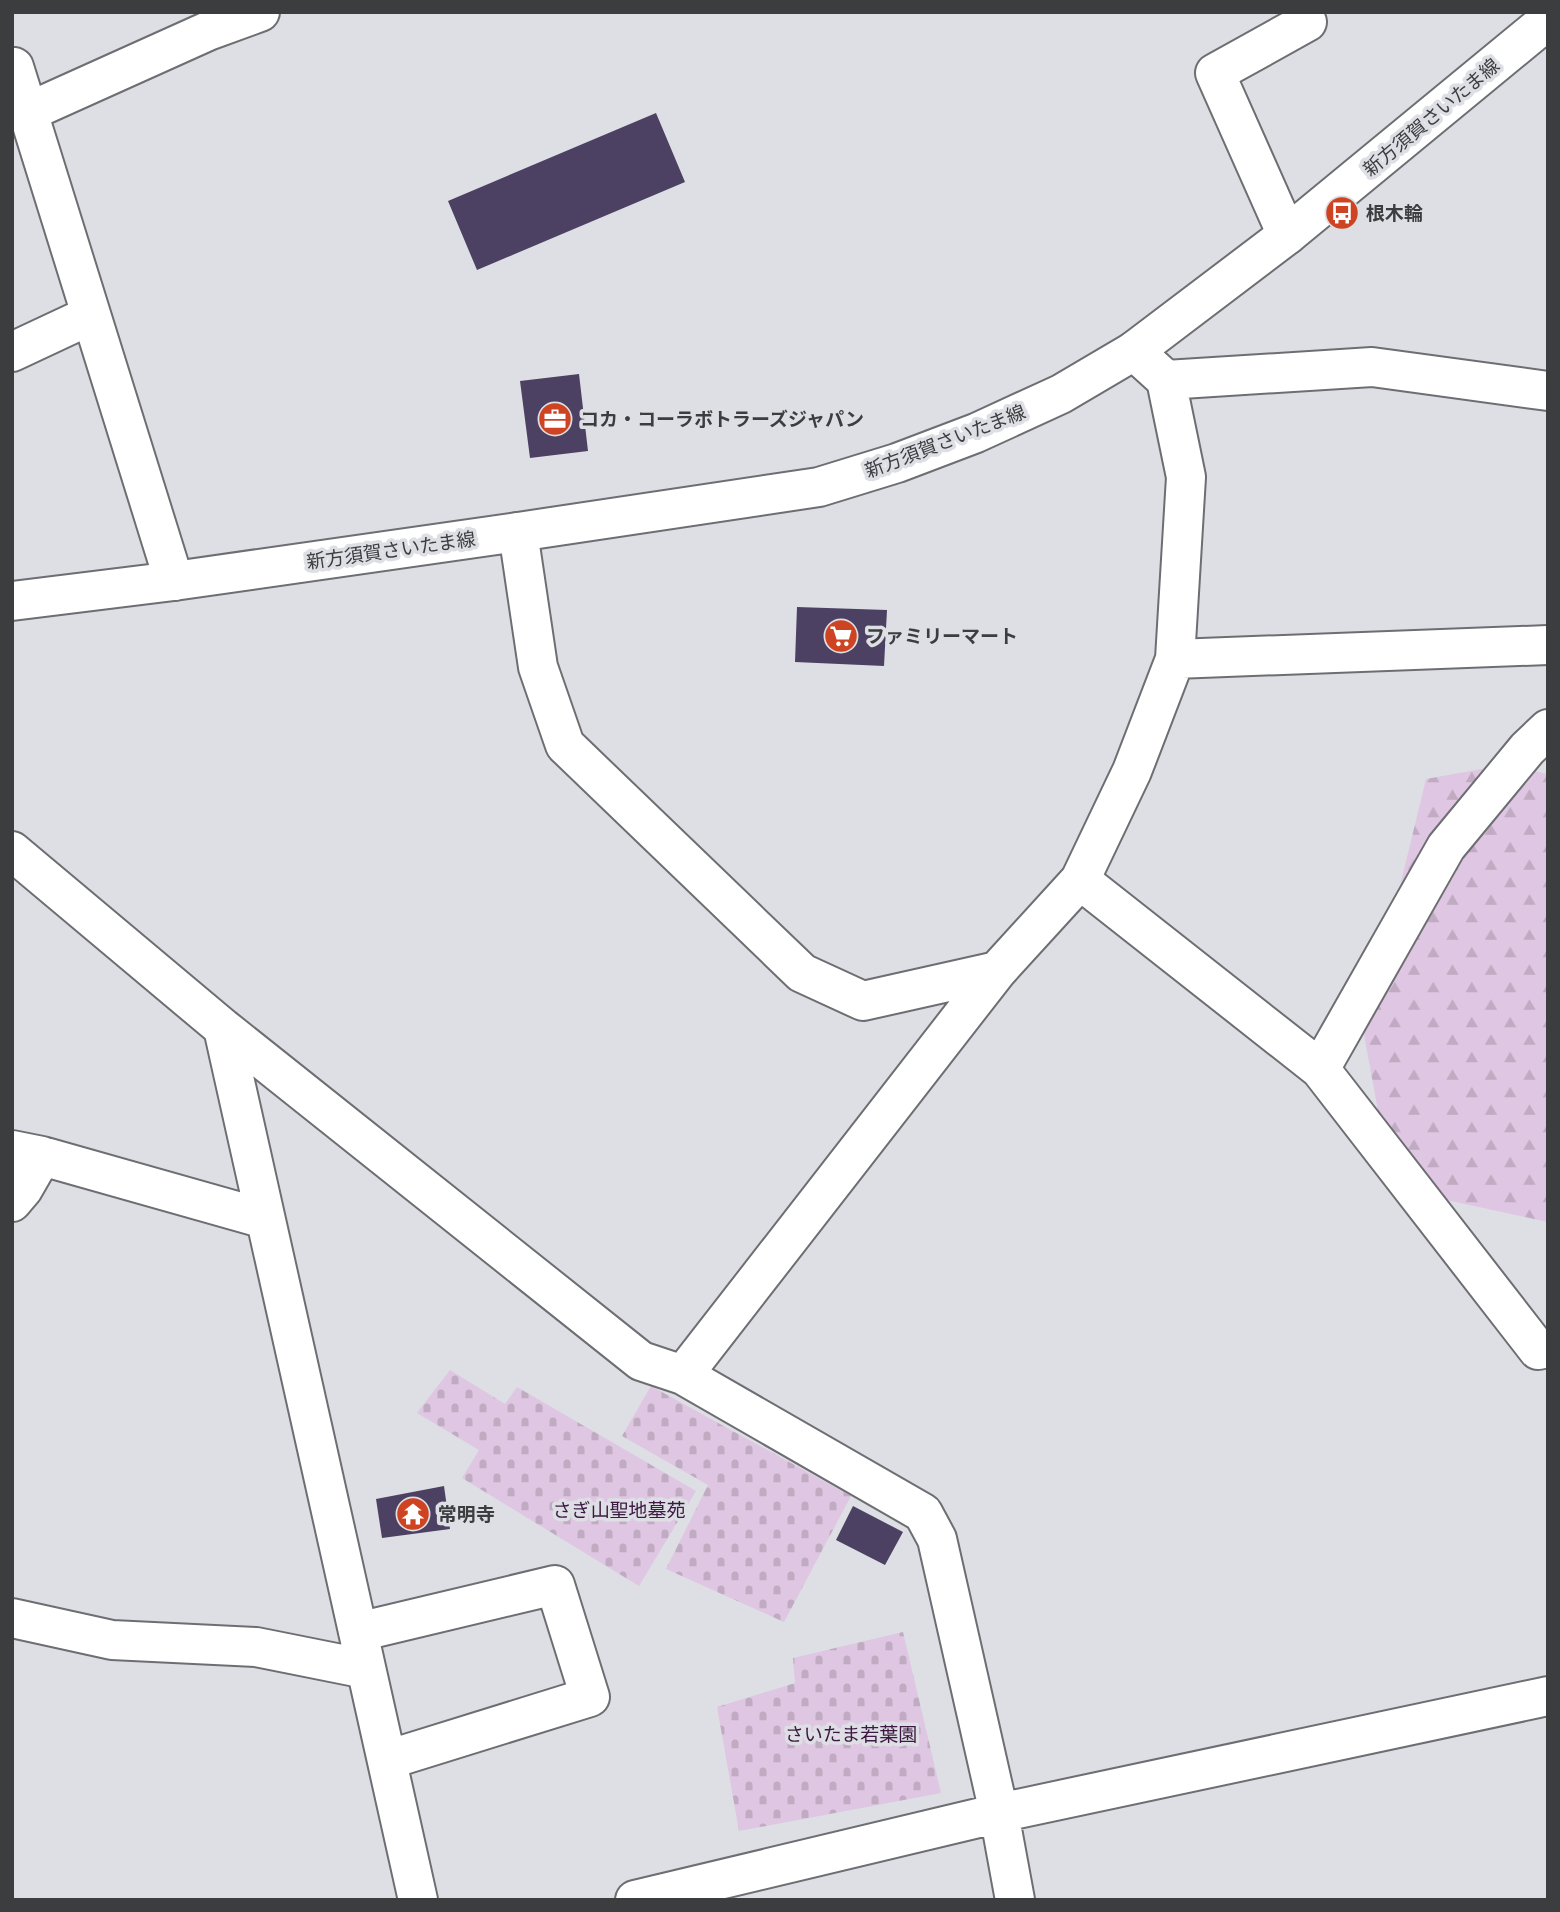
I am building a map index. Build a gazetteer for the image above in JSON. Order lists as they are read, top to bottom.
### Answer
{
  "streets": {
    "street": ["新方須賀さいたま線"]
  },
  "parks": ["さぎ山聖地墓苑", "さいたま若葉園"],
  "places": {
    "bus stop": ["根木輪"],
    "office": ["コカ・コーラボトラーズジャパン"],
    "supermarket": ["ファミリーマート"],
    "temple": ["常明寺"]
  }
}
